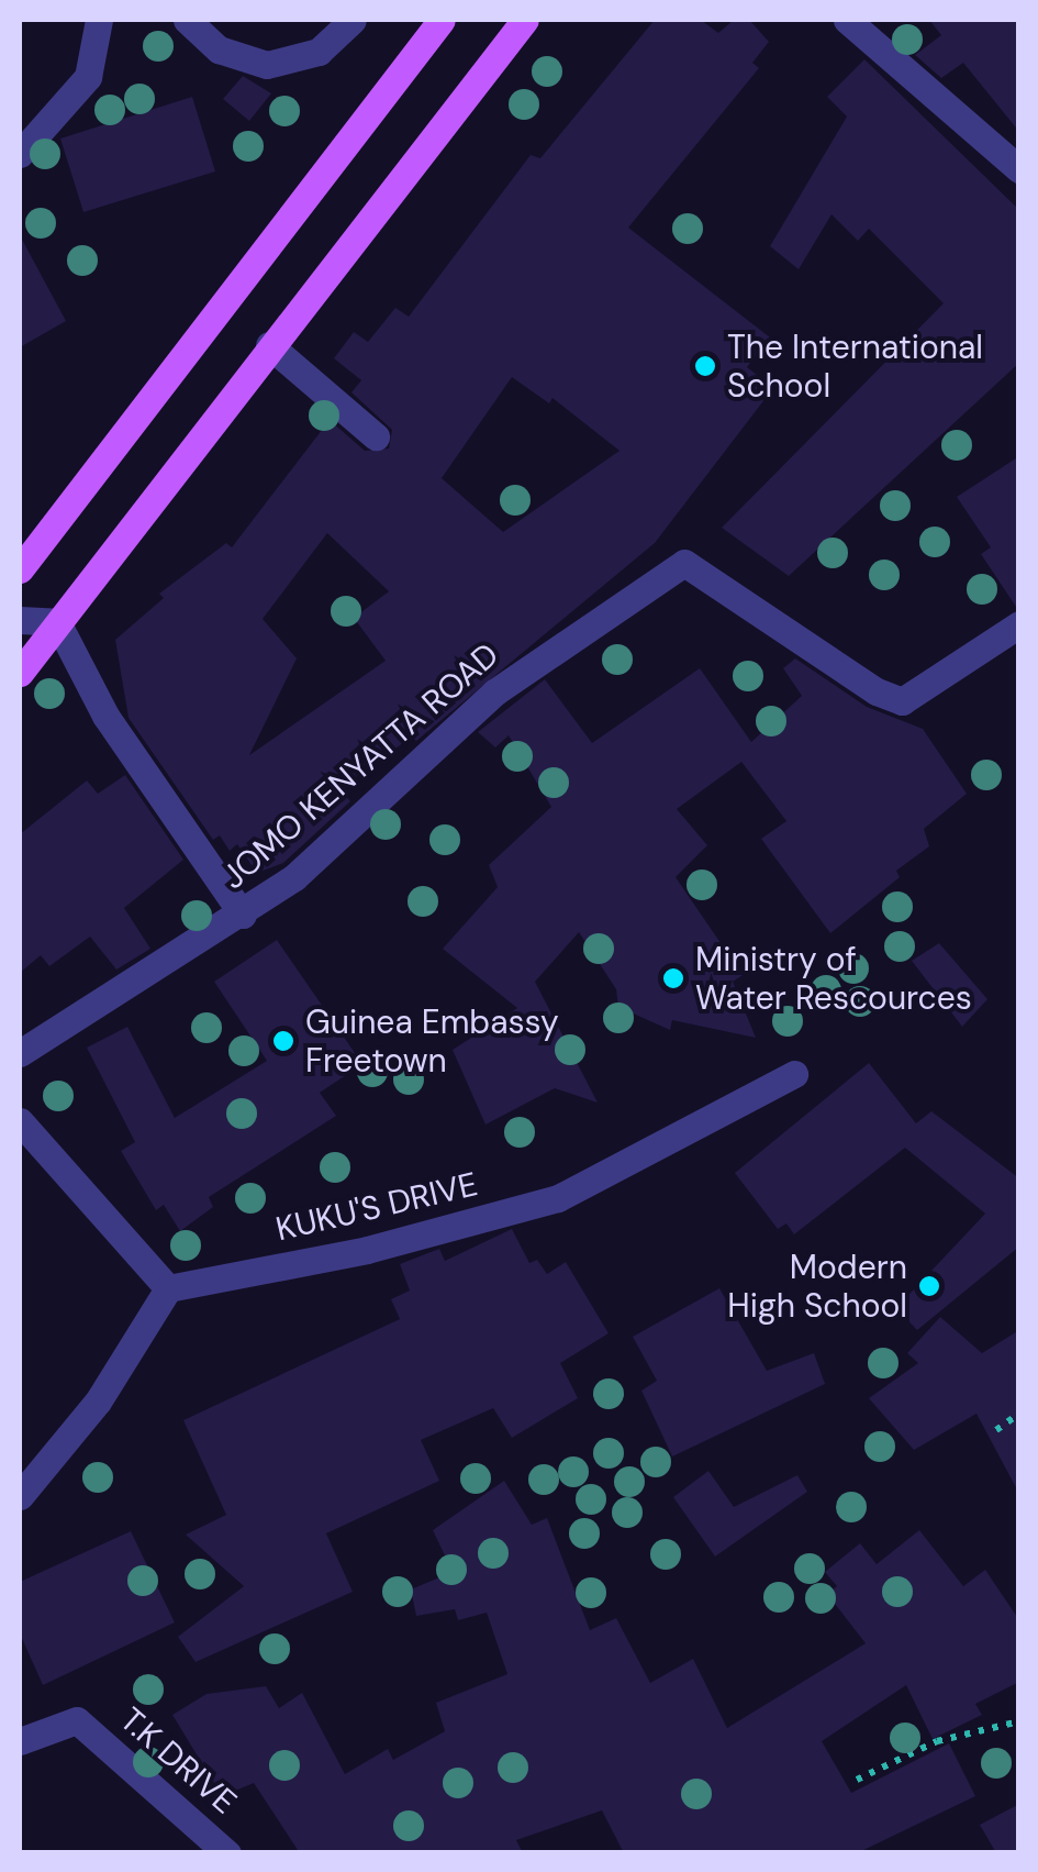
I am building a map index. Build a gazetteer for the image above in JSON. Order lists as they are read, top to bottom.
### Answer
{
  "streets": {
    "street": ["JOMO KENYATTA ROAD", "KUKU'S DRIVE", "T.K DRIVE"]
  },
  "places": [
    "The International School",
    "Ministry of Water Rescources",
    "Guinea Embassy Freetown",
    "Modern High School"
  ]
}
